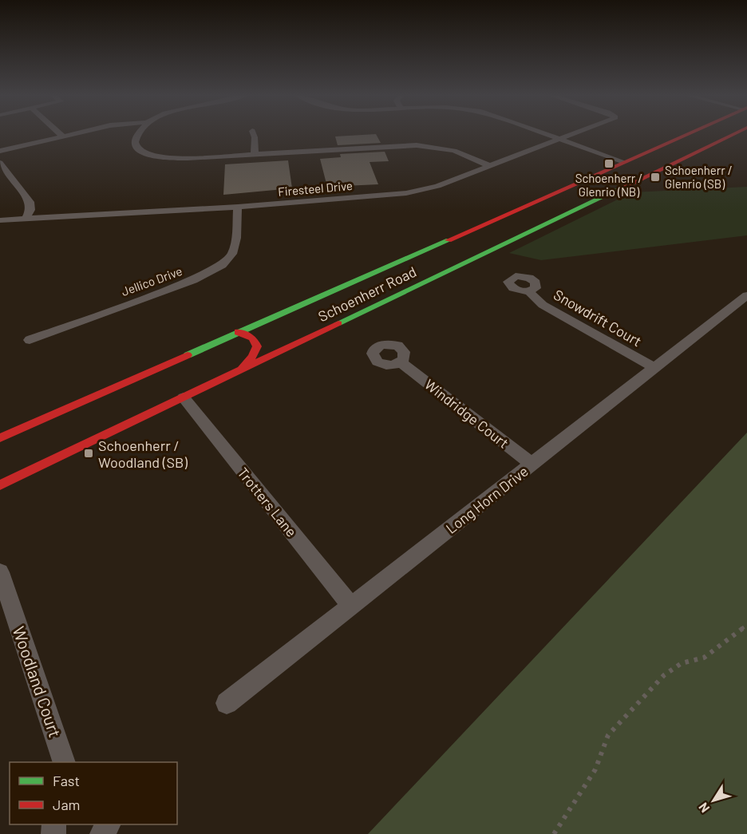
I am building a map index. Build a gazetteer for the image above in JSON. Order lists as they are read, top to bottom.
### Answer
{
  "streets": {
    "main road": ["Schoenherr Road"],
    "street": [
      "Firesteel Drive",
      "Jellico Drive",
      "Snowdrift Court",
      "Windridge Court",
      "Long Horn Drive",
      "Trotters Lane",
      "Woodland Court"
    ]
  },
  "crossings": [
    ["Firesteel Drive", "Jellico Drive"],
    ["Schoenherr Road", "Trotters Lane"],
    ["Snowdrift Court", "Long Horn Drive"],
    ["Windridge Court", "Long Horn Drive"],
    ["Long Horn Drive", "Trotters Lane"]
  ],
  "places": {
    "transit": ["Schoenherr / Glenrio (NB)", "Schoenherr / Glenrio (SB)", "Schoenherr / Woodland (SB)"]
  },
  "legend": ["Fast", "Jam"],
  "north": "bottom left"
}
